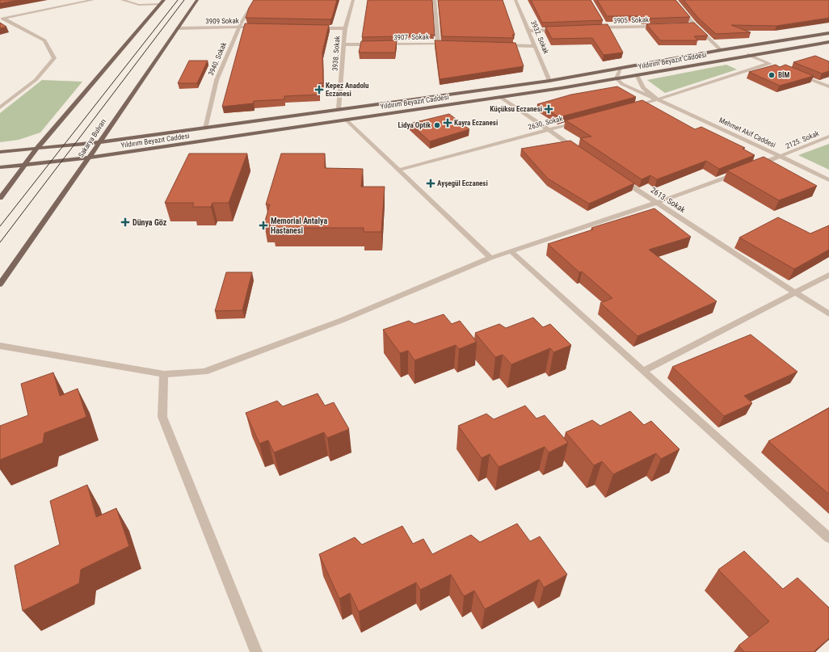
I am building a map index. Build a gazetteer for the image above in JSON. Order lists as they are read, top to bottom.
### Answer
{
  "streets": {
    "main road": ["Yıldırım Beyazıt Caddesi", "Sakarya Bulvarı"],
    "street": [
      "3905. Sokak",
      "3909 Sokak",
      "3907. Sokak",
      "3932. Sokak",
      "3938. Sokak",
      "3940. Sokak",
      "2630. Sokak",
      "Mehmet Akif Caddesi",
      "2125. Sokak",
      "2613. Sokak"
    ]
  },
  "crossings": [
    ["3909 Sokak", "3940. Sokak"],
    ["3909 Sokak", "Sakarya Bulvarı"],
    ["3932. Sokak", "Yıldırım Beyazıt Caddesi"],
    ["3938. Sokak", "Yıldırım Beyazıt Caddesi"],
    ["3940. Sokak", "Yıldırım Beyazıt Caddesi"],
    ["Yıldırım Beyazıt Caddesi", "Sakarya Bulvarı"],
    ["Mehmet Akif Caddesi", "2125. Sokak"]
  ],
  "places": {
    "other": ["BİM", "Lidya Optik"],
    "health": [
      "Kepez Anadolu Eczanesi",
      "Küçüksu Eczanesi",
      "Kayra Eczanesi",
      "Ayşegül Eczanesi",
      "Dünya Göz",
      "Memorial Antalya Hastanesi"
    ]
  }
}
